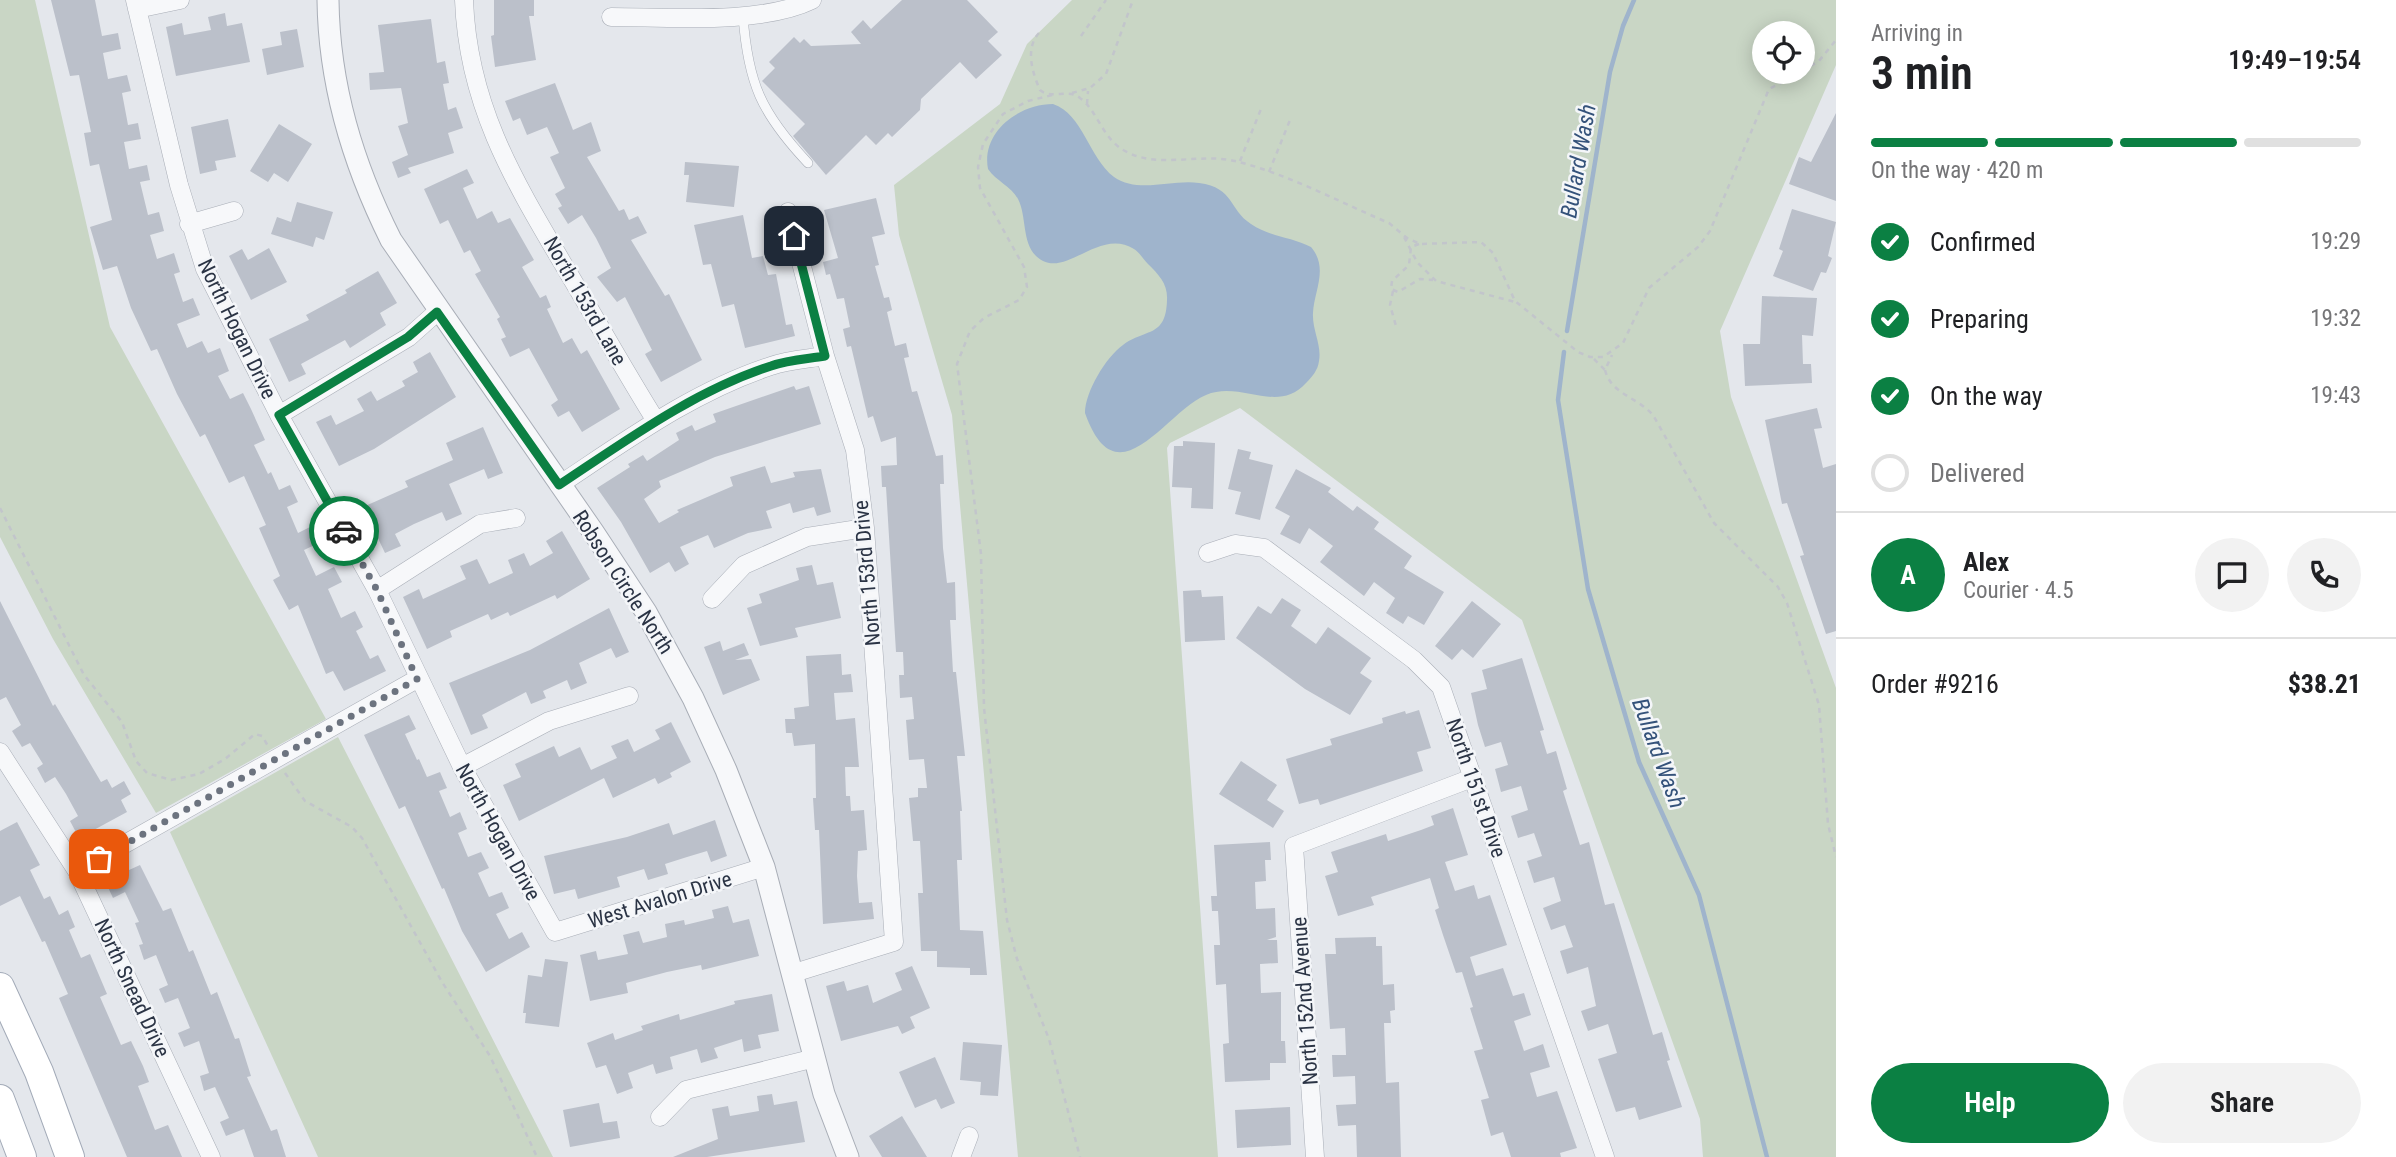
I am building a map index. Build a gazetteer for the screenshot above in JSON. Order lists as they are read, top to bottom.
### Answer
{
  "streets": {
    "street": [
      "North 153rd Lane",
      "North Hogan Drive",
      "North 153rd Drive",
      "Robson Circle North",
      "North 151st Drive",
      "West Avalon Drive",
      "North Snead Drive",
      "North 152nd Avenue"
    ]
  },
  "crossings": [
    ["North Hogan Drive", "West Avalon Drive"],
    ["North 153rd Drive", "Robson Circle North"],
    ["Robson Circle North", "West Avalon Drive"],
    ["North 151st Drive", "North 152nd Avenue"]
  ],
  "water": ["Bullard Wash"],
  "page": {
    "heading": ["3 min", "Arriving in", "19:49–19:54"],
    "panel": [
      "Alex",
      "Courier · 4.5",
      "Order #9216",
      "$38.21"
    ],
    "bar": "On the way · 420 m",
    "list": [
      ["Confirmed", "19:29"],
      ["Preparing", "19:32"],
      ["On the way", "19:43"],
      "Delivered"
    ],
    "round": "A",
    "buttons": ["Help", "Share"]
  }
}
